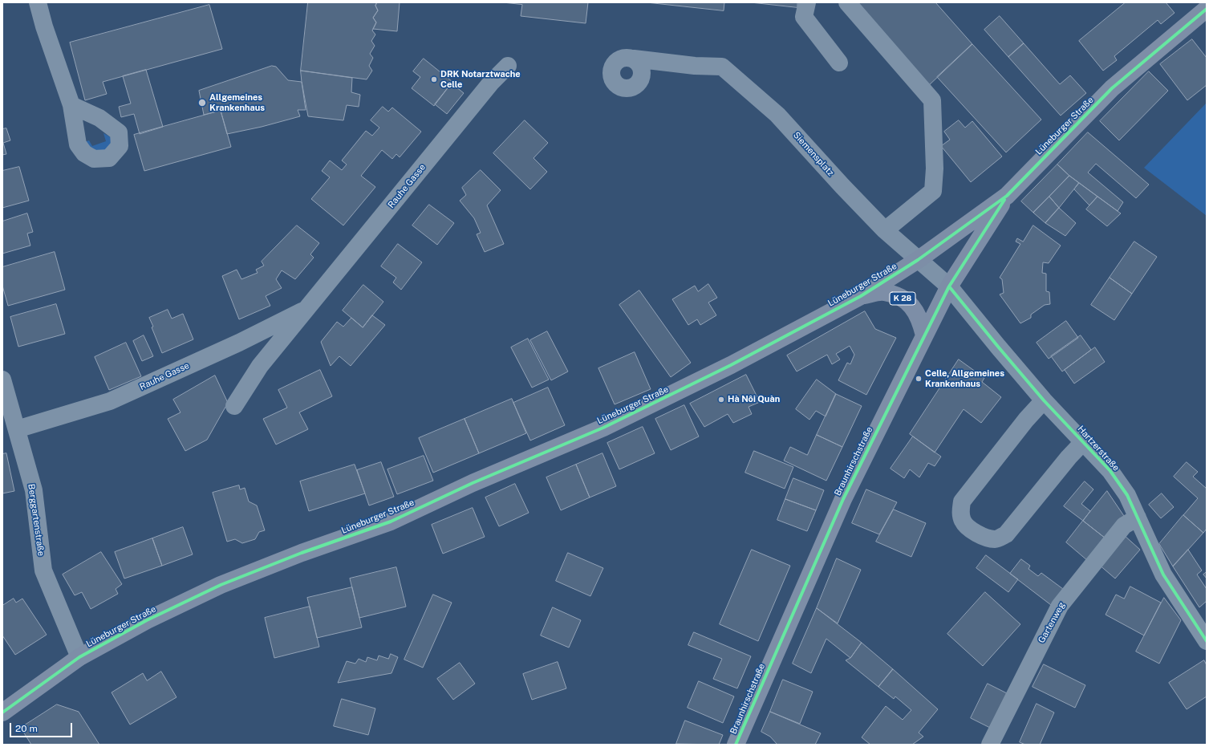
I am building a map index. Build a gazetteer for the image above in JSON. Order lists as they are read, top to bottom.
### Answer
{
  "streets": {
    "main road": ["Lüneburger Straße", "K 28", "Braunhirschstraße"],
    "street": [
      "Siemensplatz",
      "Rauhe Gasse",
      "Hartzerstraße",
      "Berggartenstraße",
      "Gartenweg"
    ]
  },
  "crossings": [
    ["Lüneburger Straße", "Siemensplatz"],
    ["Lüneburger Straße", "K 28"],
    ["Lüneburger Straße", "Braunhirschstraße"],
    ["Lüneburger Straße", "Berggartenstraße"],
    ["Siemensplatz", "Hartzerstraße"],
    ["Siemensplatz", "Braunhirschstraße"],
    ["Rauhe Gasse", "Berggartenstraße"],
    ["K 28", "Braunhirschstraße"],
    ["Hartzerstraße", "Braunhirschstraße"],
    ["Hartzerstraße", "Gartenweg"]
  ],
  "places": [
    "DRK Notarztwache Celle",
    "Allgemeines Krankenhaus",
    "Celle, Allgemeines Krankenhaus",
    "Hà Nôi Quàn"
  ],
  "scale_bar": "20 m"
}
